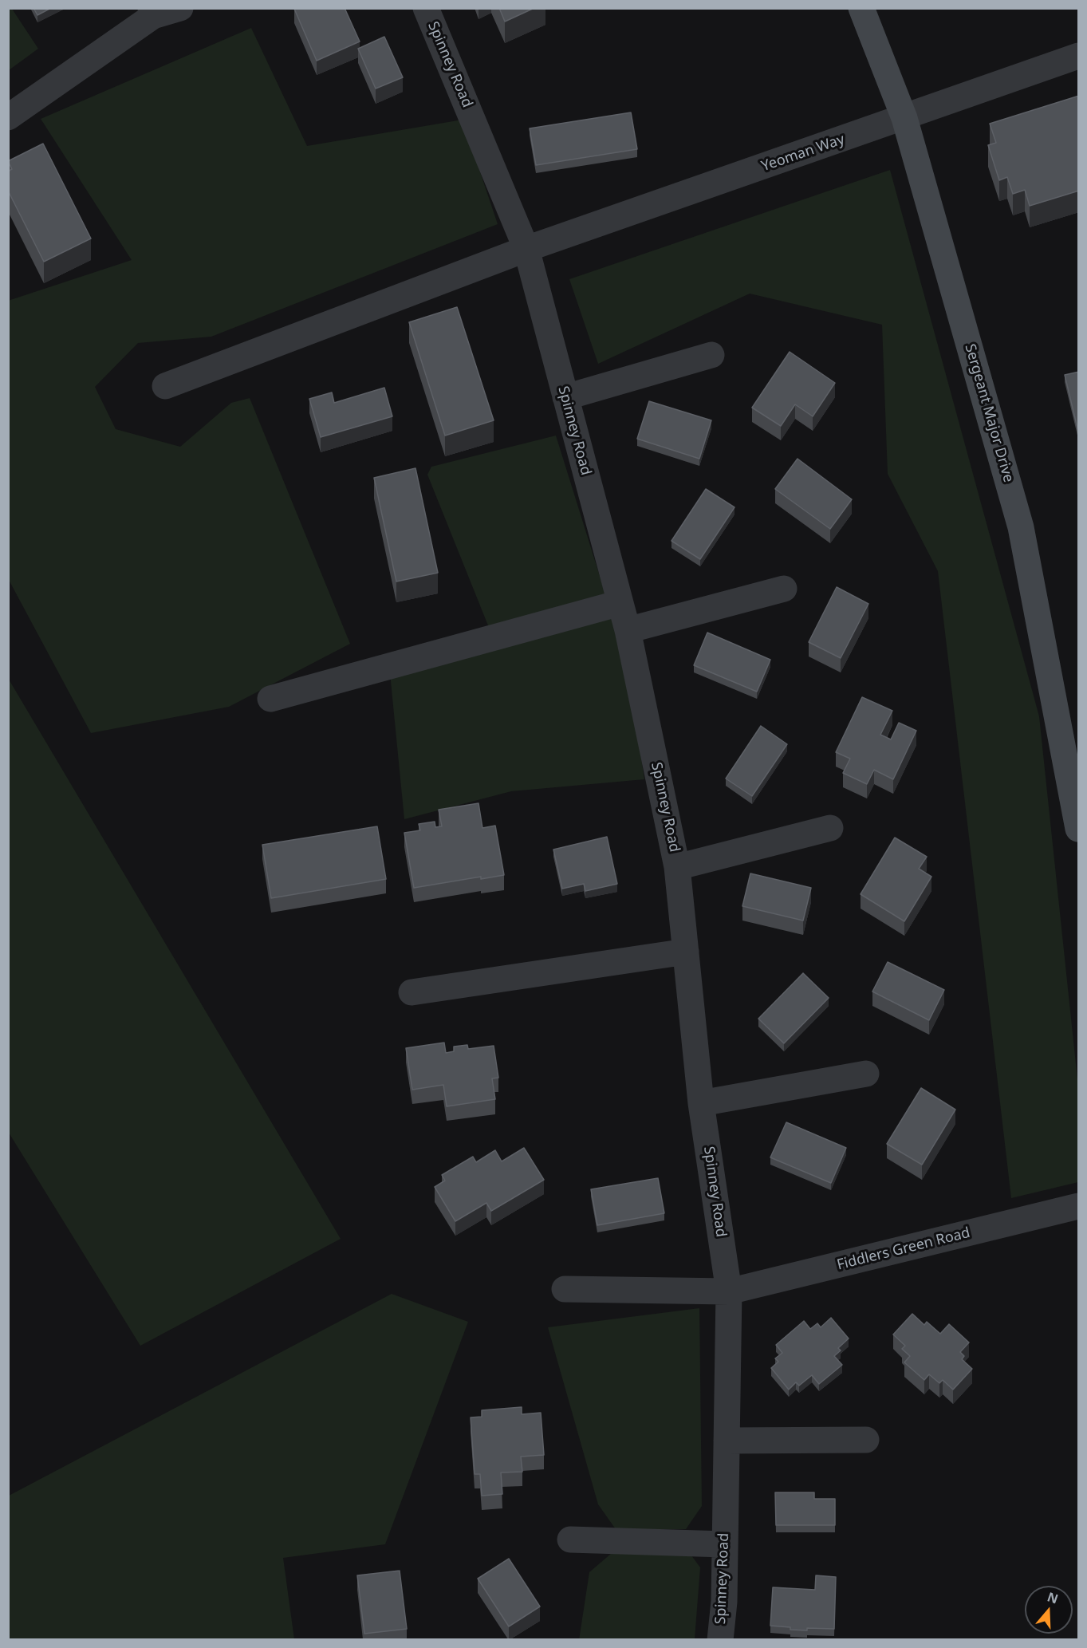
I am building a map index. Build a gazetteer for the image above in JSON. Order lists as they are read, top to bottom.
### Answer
{
  "streets": {
    "street": [
      "Spinney Road",
      "Yeoman Way",
      "Sergeant Major Drive",
      "Fiddlers Green Road"
    ]
  },
  "crossings": [
    ["Spinney Road", "Yeoman Way"],
    ["Spinney Road", "Fiddlers Green Road"],
    ["Yeoman Way", "Sergeant Major Drive"]
  ],
  "north": "top"
}
